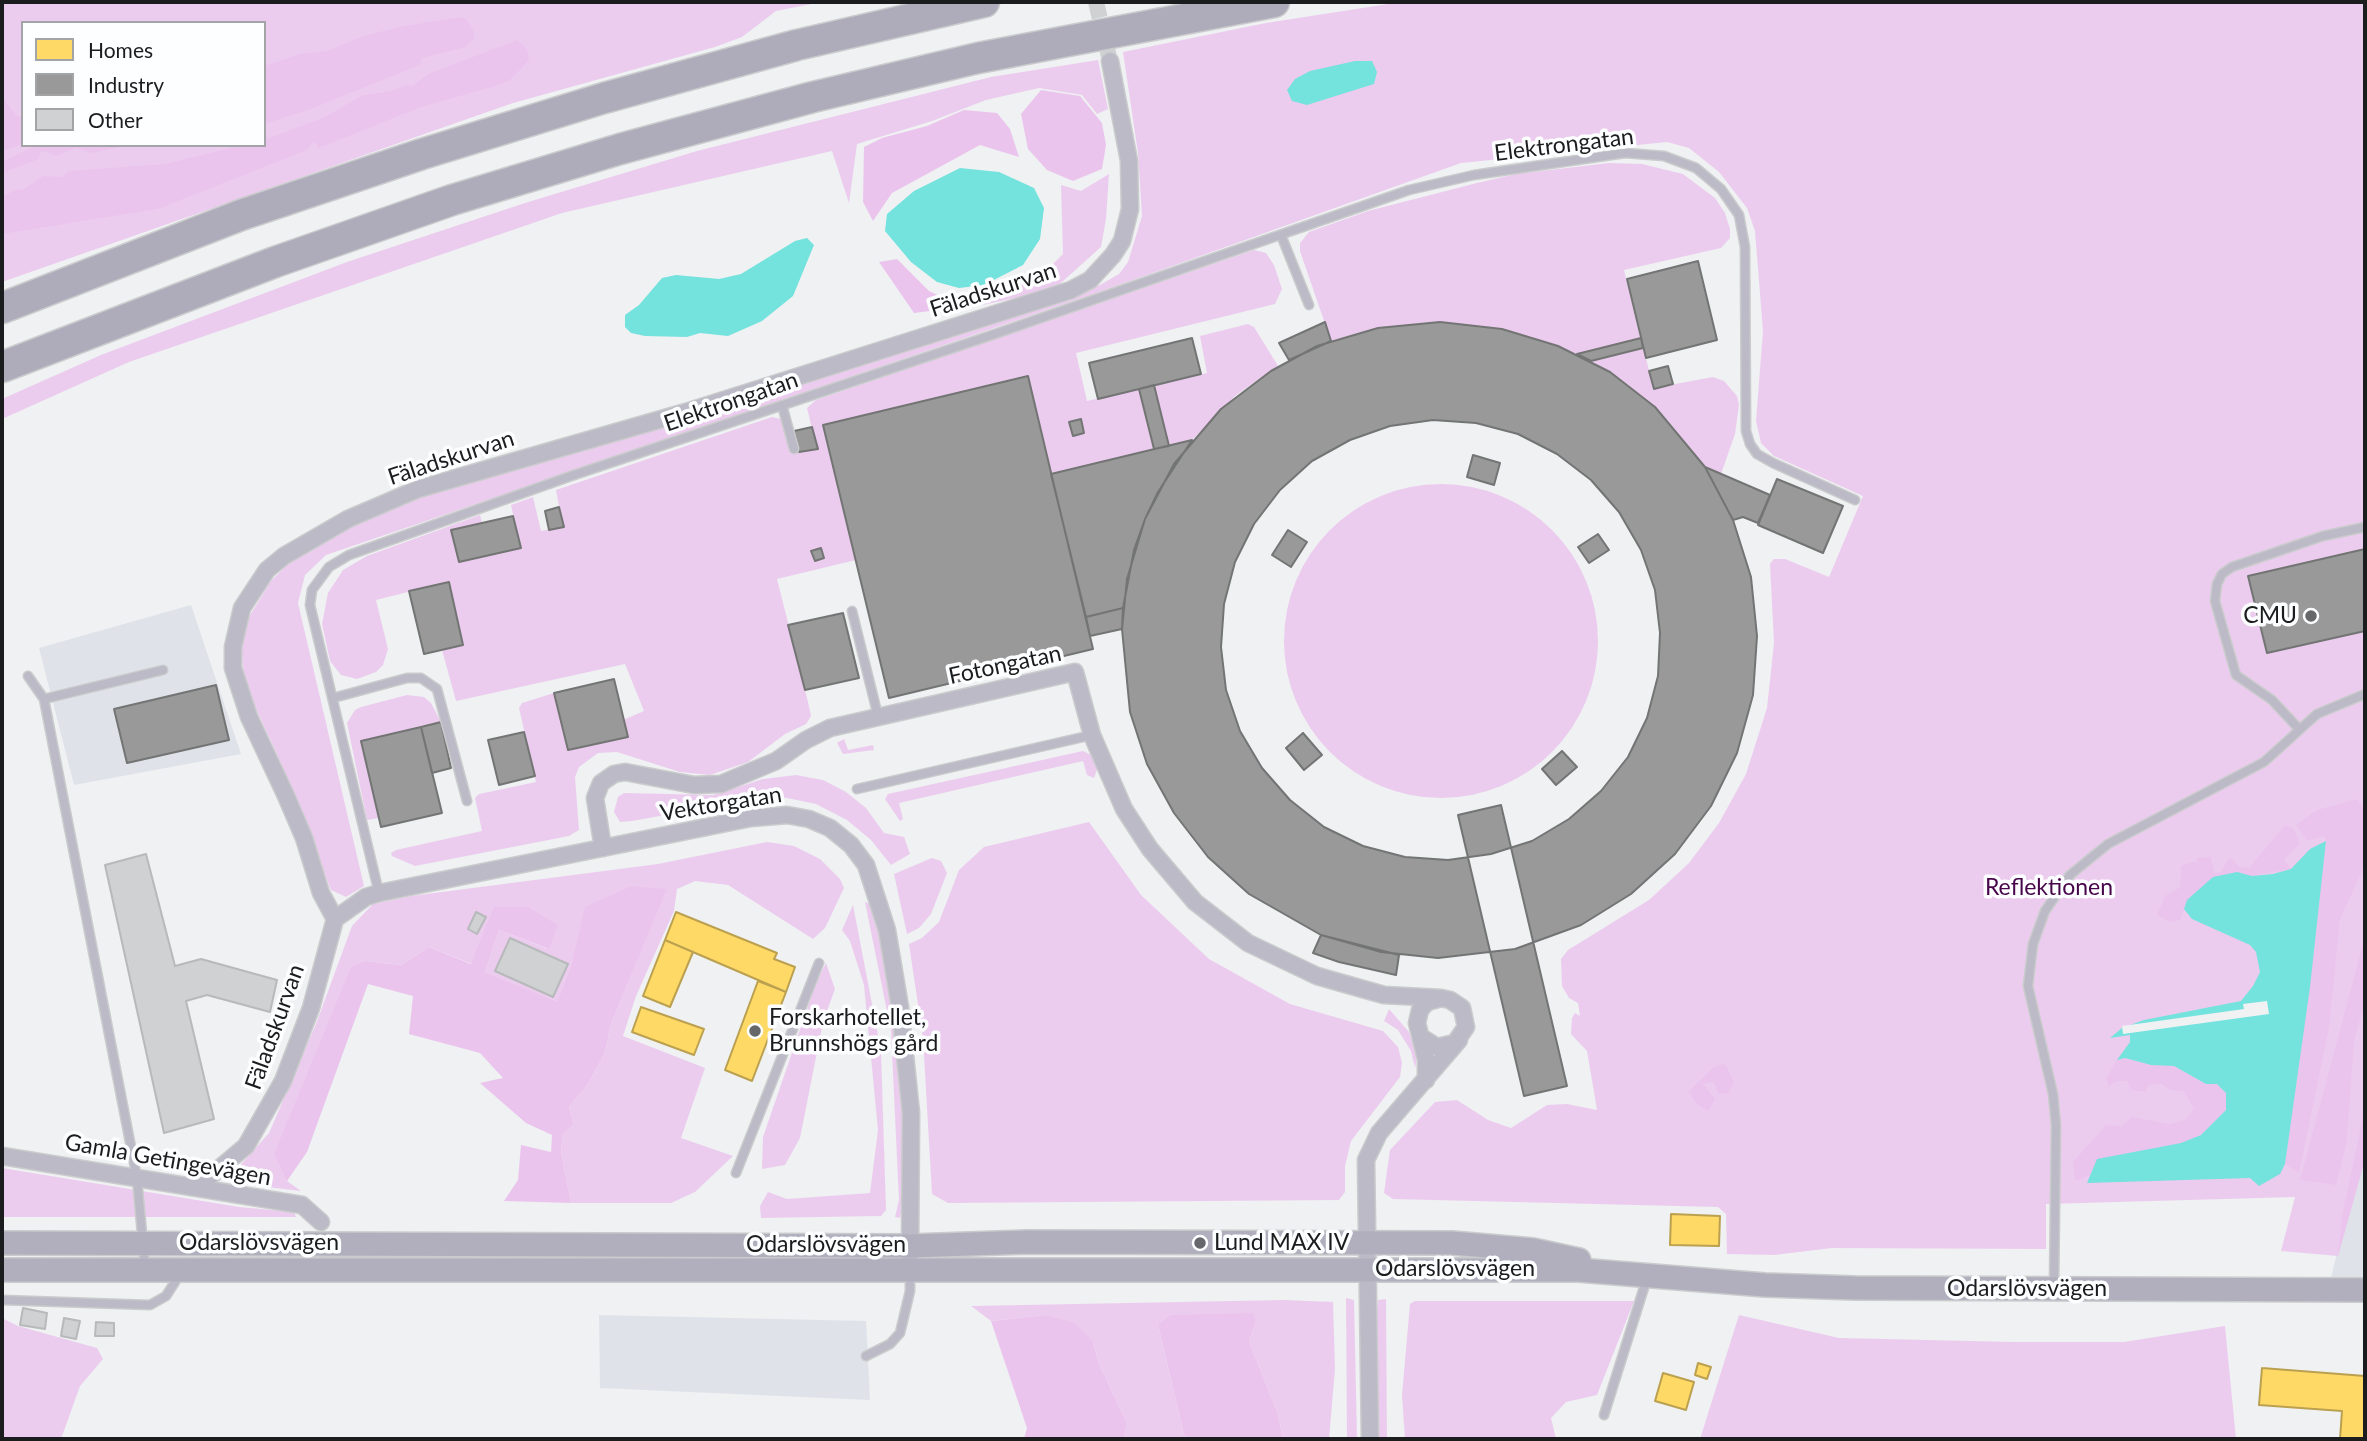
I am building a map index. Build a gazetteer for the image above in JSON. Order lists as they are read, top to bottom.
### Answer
{
  "streets": {
    "main road": ["Odarslövsvägen"],
    "street": [
      "Fäladskurvan",
      "Fotongatan",
      "Vektorgatan",
      "Gamla Getingevägen"
    ],
    "lane": ["Elektrongatan"]
  },
  "crossings": [
    ["Elektrongatan", "Vektorgatan"],
    ["Fäladskurvan", "Vektorgatan"],
    ["Fäladskurvan", "Gamla Getingevägen"],
    ["Fotongatan", "Vektorgatan"],
    ["Vektorgatan", "Odarslövsvägen"]
  ],
  "parks": ["Reflektionen"],
  "places": ["CMU", "Forskarhotellet, Brunnshögs gård", "Lund MAX IV"],
  "legend": ["Homes", "Industry", "Other"]
}
